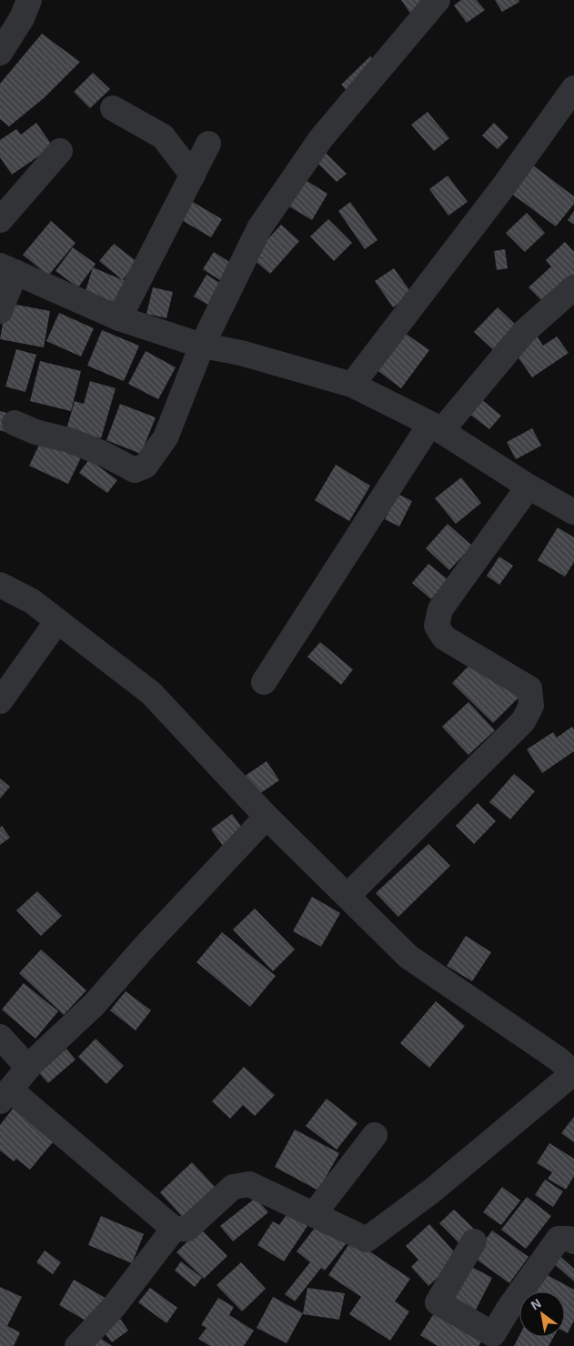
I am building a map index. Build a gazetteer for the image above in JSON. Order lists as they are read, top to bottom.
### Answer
{
  "north": "top left"
}
